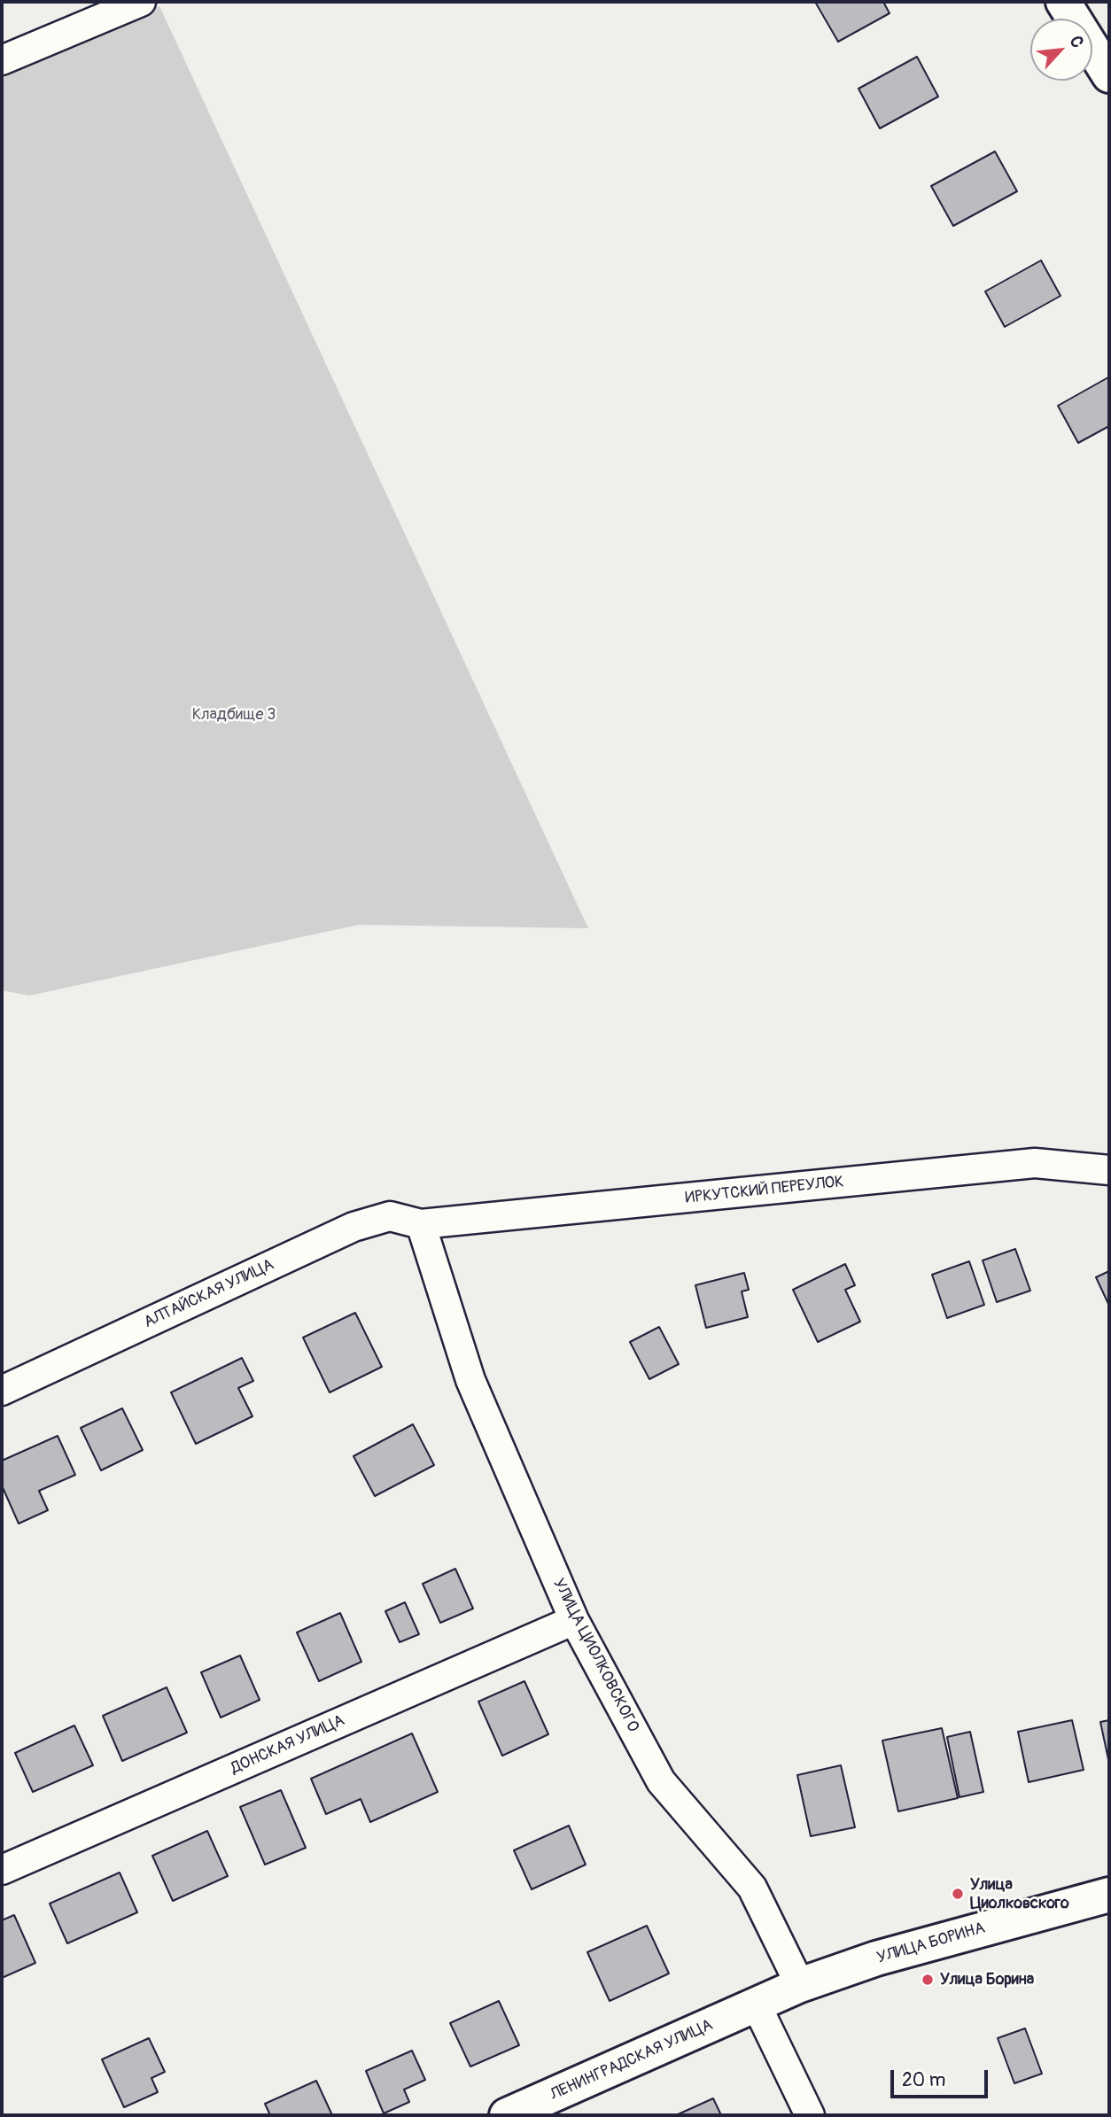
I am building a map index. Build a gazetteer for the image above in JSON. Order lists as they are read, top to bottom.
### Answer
{
  "streets": {
    "street": [
      "ИРКУТСКИЙ ПЕРЕУЛОК",
      "АЛТАЙСКАЯ УЛИЦА",
      "УЛИЦА ЦИОЛКОВСКОГО",
      "ДОНСКАЯ УЛИЦА",
      "УЛИЦА БОРИНА",
      "ЛЕНИНГРАДСКАЯ УЛИЦА"
    ]
  },
  "crossings": [
    ["ИРКУТСКИЙ ПЕРЕУЛОК", "АЛТАЙСКАЯ УЛИЦА"],
    ["ИРКУТСКИЙ ПЕРЕУЛОК", "УЛИЦА ЦИОЛКОВСКОГО"],
    ["АЛТАЙСКАЯ УЛИЦА", "УЛИЦА ЦИОЛКОВСКОГО"],
    ["УЛИЦА ЦИОЛКОВСКОГО", "ДОНСКАЯ УЛИЦА"],
    ["УЛИЦА ЦИОЛКОВСКОГО", "УЛИЦА БОРИНА"],
    ["УЛИЦА БОРИНА", "ЛЕНИНГРАДСКАЯ УЛИЦА"]
  ],
  "parks": ["Кладбище 3"],
  "places": ["Улица Циолковского", "Улица Борина"],
  "scale_bar": "20 m",
  "north": "top right"
}
